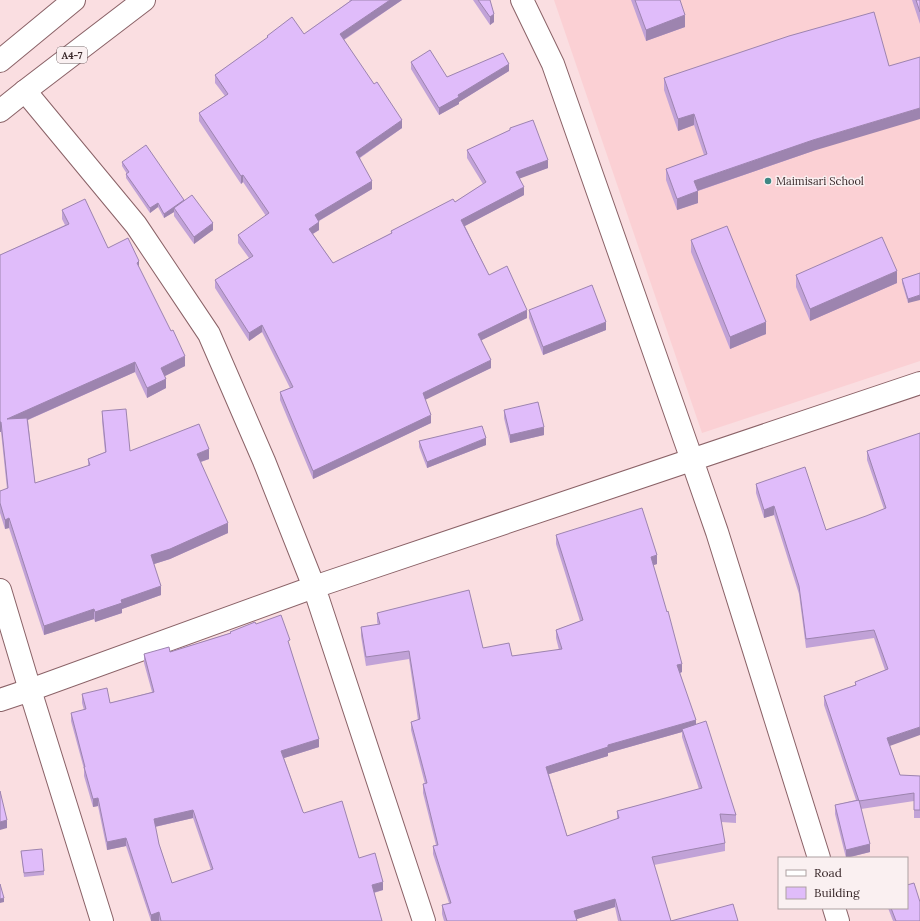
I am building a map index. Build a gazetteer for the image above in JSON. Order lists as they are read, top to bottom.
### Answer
{
  "streets": {
    "main road": ["A4-7"]
  },
  "places": ["Maimisari School"],
  "legend": ["Road", "Building"]
}
